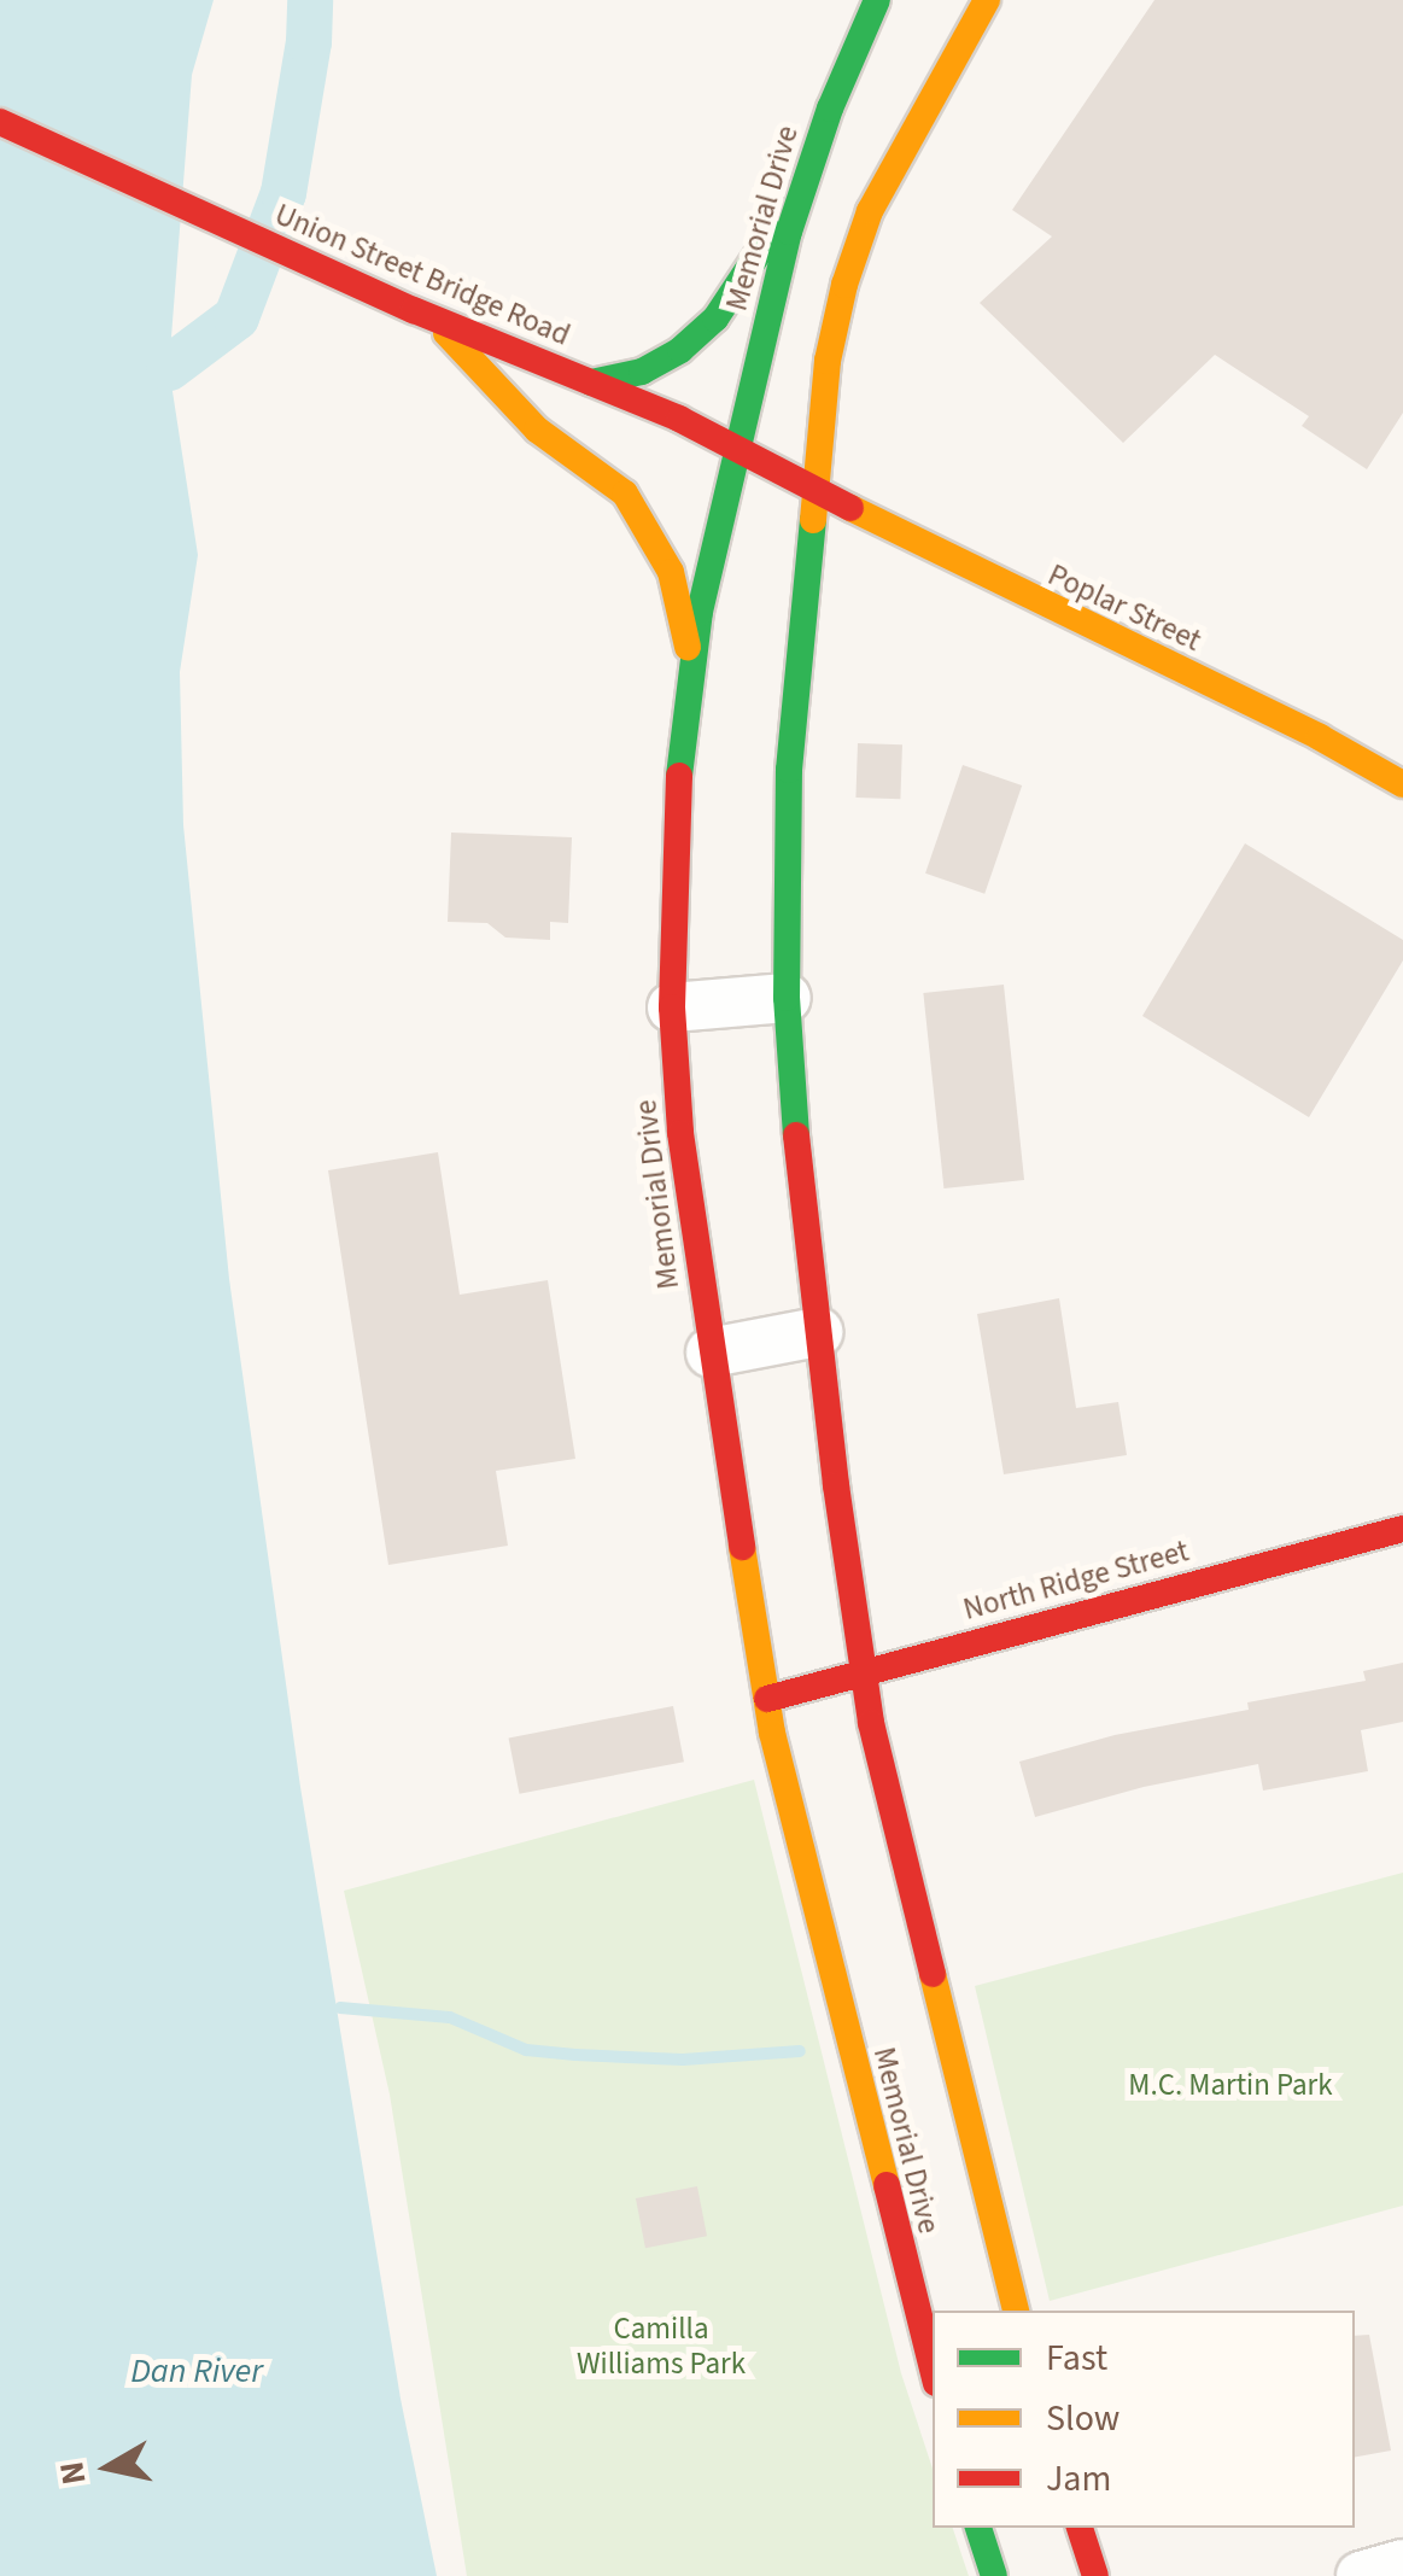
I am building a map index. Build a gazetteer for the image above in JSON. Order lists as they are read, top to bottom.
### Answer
{
  "streets": {
    "main road": [
      "Memorial Drive",
      "Union Street Bridge Road",
      "Poplar Street",
      "North Ridge Street"
    ]
  },
  "crossings": [
    ["Memorial Drive", "Union Street Bridge Road"],
    ["Memorial Drive", "Poplar Street"],
    ["Memorial Drive", "North Ridge Street"],
    ["Union Street Bridge Road", "Poplar Street"]
  ],
  "water": ["Dan River"],
  "parks": ["M.C. Martin Park", "Camilla Williams Park"],
  "legend": ["Fast", "Slow", "Jam"],
  "north": "left"
}
